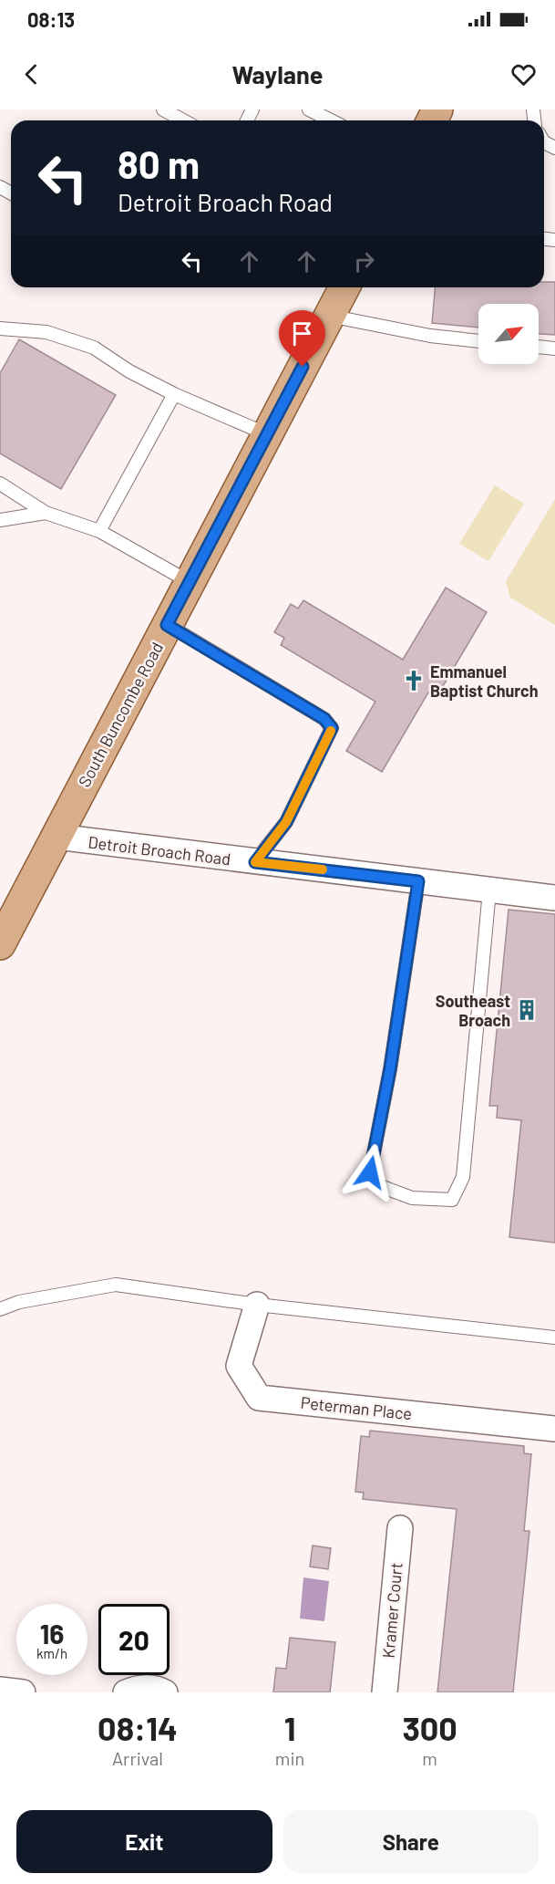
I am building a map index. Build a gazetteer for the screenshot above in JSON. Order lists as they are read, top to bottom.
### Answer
{
  "streets": {
    "main road": ["South Buncombe Road"],
    "street": ["Detroit Broach Road", "Peterman Place", "Kramer Court"]
  },
  "crossings": [
    ["South Buncombe Road", "Detroit Broach Road"]
  ],
  "places": {
    "church": ["Emmanuel Baptist Church"],
    "building": ["Southeast Broach"]
  },
  "north": "top right",
  "page": {
    "status": "08:13",
    "header": "Waylane",
    "turn": ["80 m", "Detroit Broach Road"],
    "speed": "16 km/h",
    "limit": "20",
    "eta": [
      "08:14",
      "Arrival",
      "1",
      "min",
      "300",
      "m"
    ],
    "buttons": ["Exit", "Share"]
  }
}
